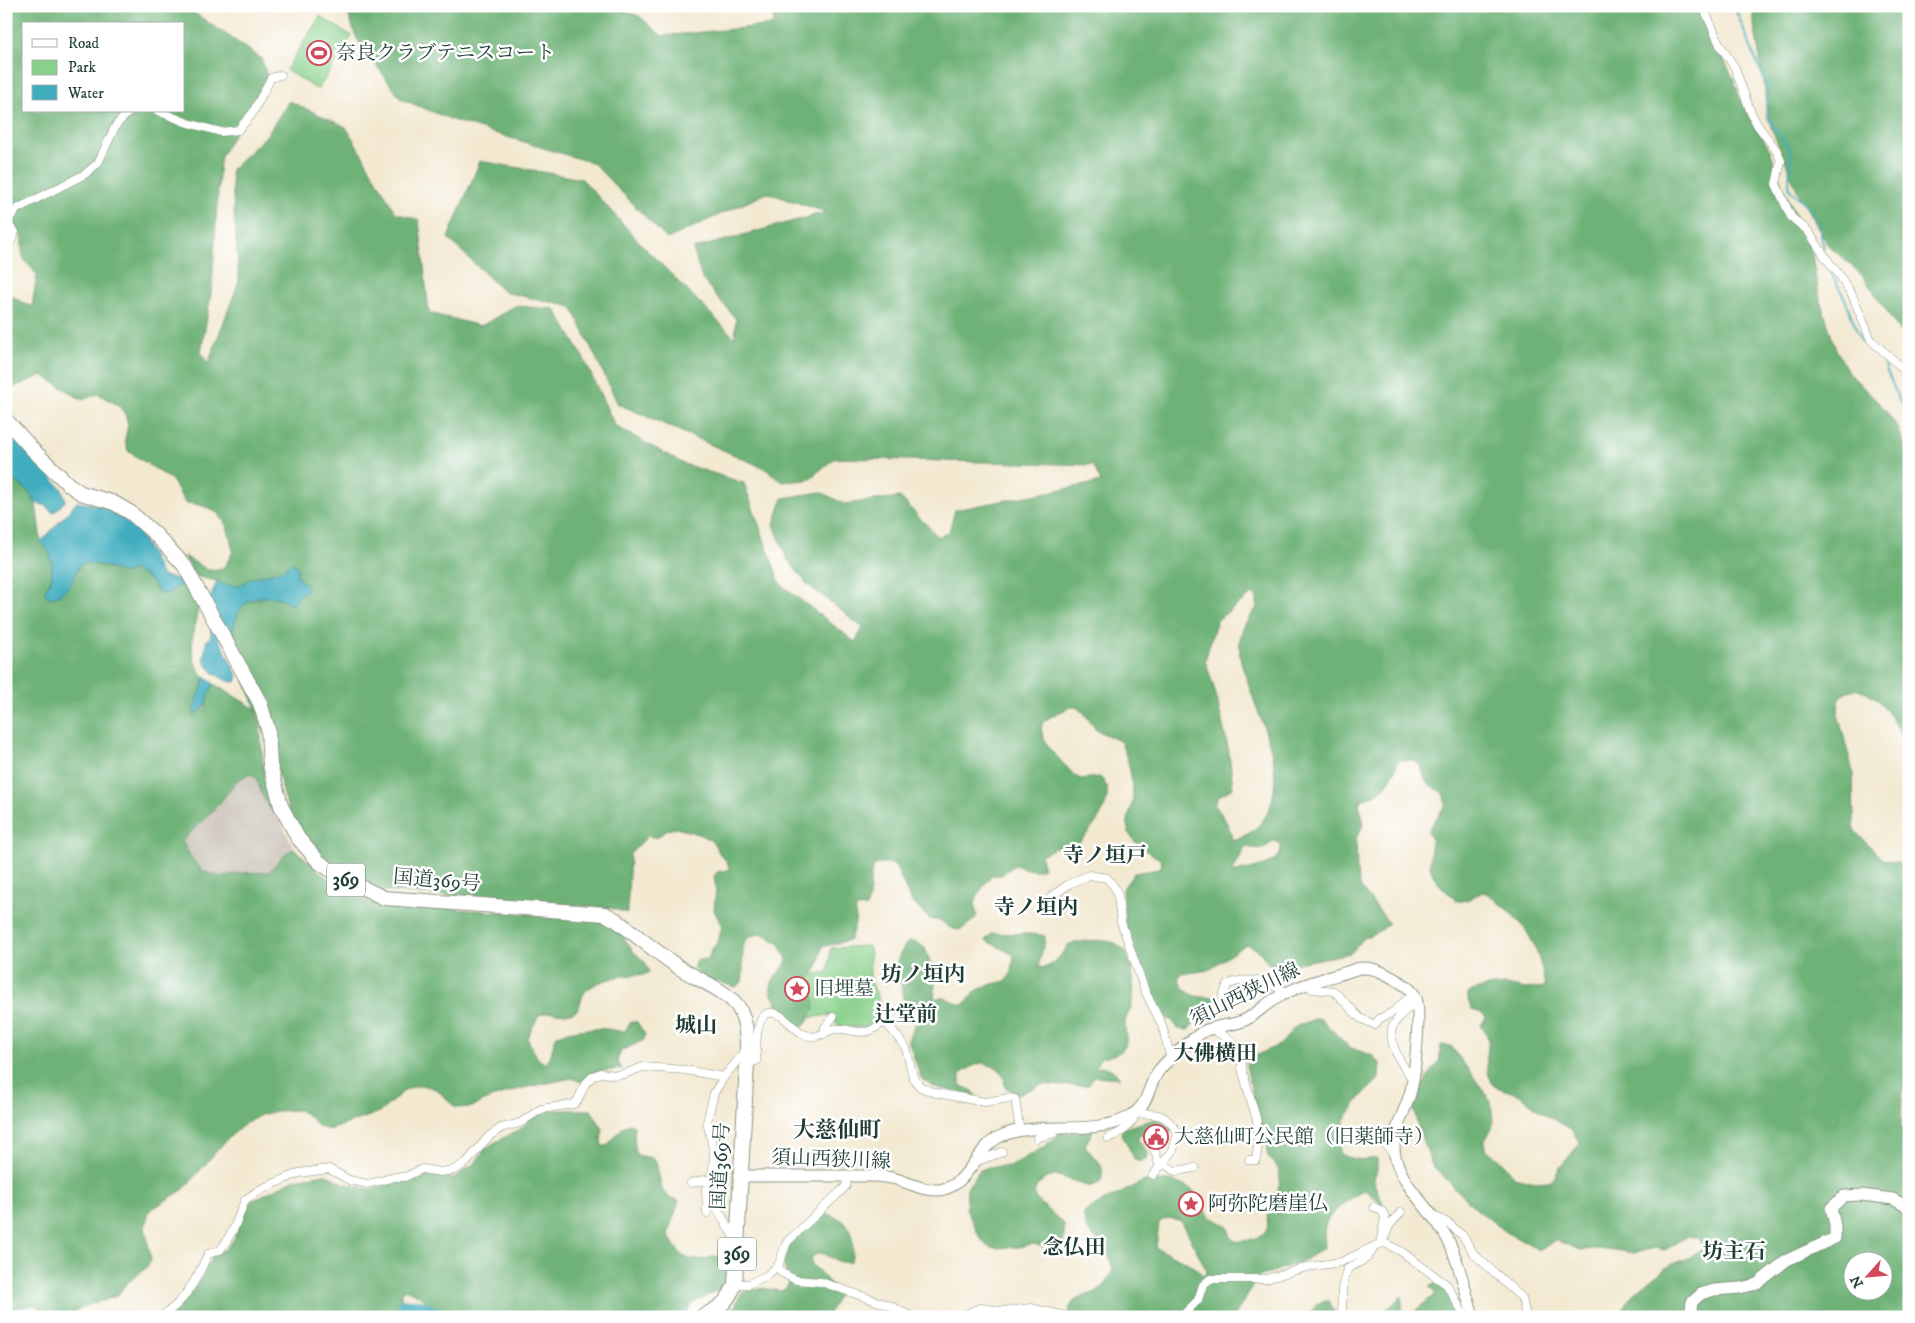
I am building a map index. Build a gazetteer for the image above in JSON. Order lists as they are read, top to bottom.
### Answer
{
  "streets": {
    "highway": ["369", "国道369号"],
    "main road": ["須山西狭川線"]
  },
  "crossings": [
    ["国道369号", "須山西狭川線"]
  ],
  "districts": [
    "寺ノ垣戸",
    "寺ノ垣内",
    "坊ノ垣内",
    "辻堂前",
    "城山",
    "大佛横田",
    "大慈仙町",
    "念仏田",
    "坊主石"
  ],
  "places": {
    "sports": ["奈良クラブテニスコート"],
    "place": ["旧埋墓", "阿弥陀磨崖仏"],
    "public building": ["大慈仙町公民館（旧薬師寺）"]
  },
  "legend": ["Road", "Park", "Water"],
  "north": "bottom left"
}
